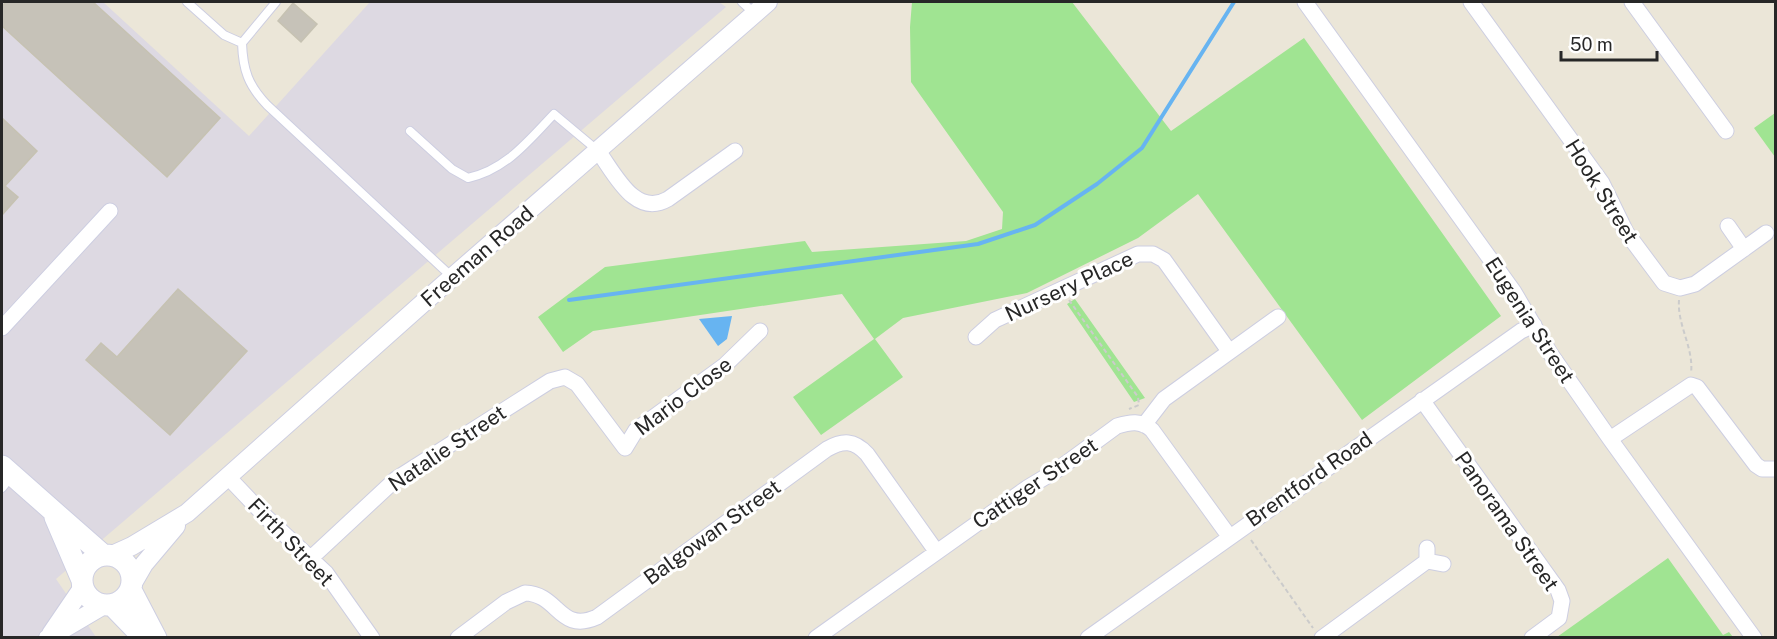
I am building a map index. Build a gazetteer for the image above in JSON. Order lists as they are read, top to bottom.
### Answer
{
  "streets": {
    "street": [
      "Hook Street",
      "Freeman Road",
      "Nursery Place",
      "Eugenia Street",
      "Mario Close",
      "Natalie Street",
      "Brentford Road",
      "Cattiger Street",
      "Panorama Street",
      "Balgowan Street",
      "Firth Street"
    ]
  },
  "crossings": [
    ["Freeman Road", "Firth Street"],
    ["Eugenia Street", "Brentford Road"],
    ["Mario Close", "Natalie Street"],
    ["Natalie Street", "Firth Street"],
    ["Brentford Road", "Panorama Street"],
    ["Cattiger Street", "Balgowan Street"]
  ],
  "scale_bar": "50 m"
}
